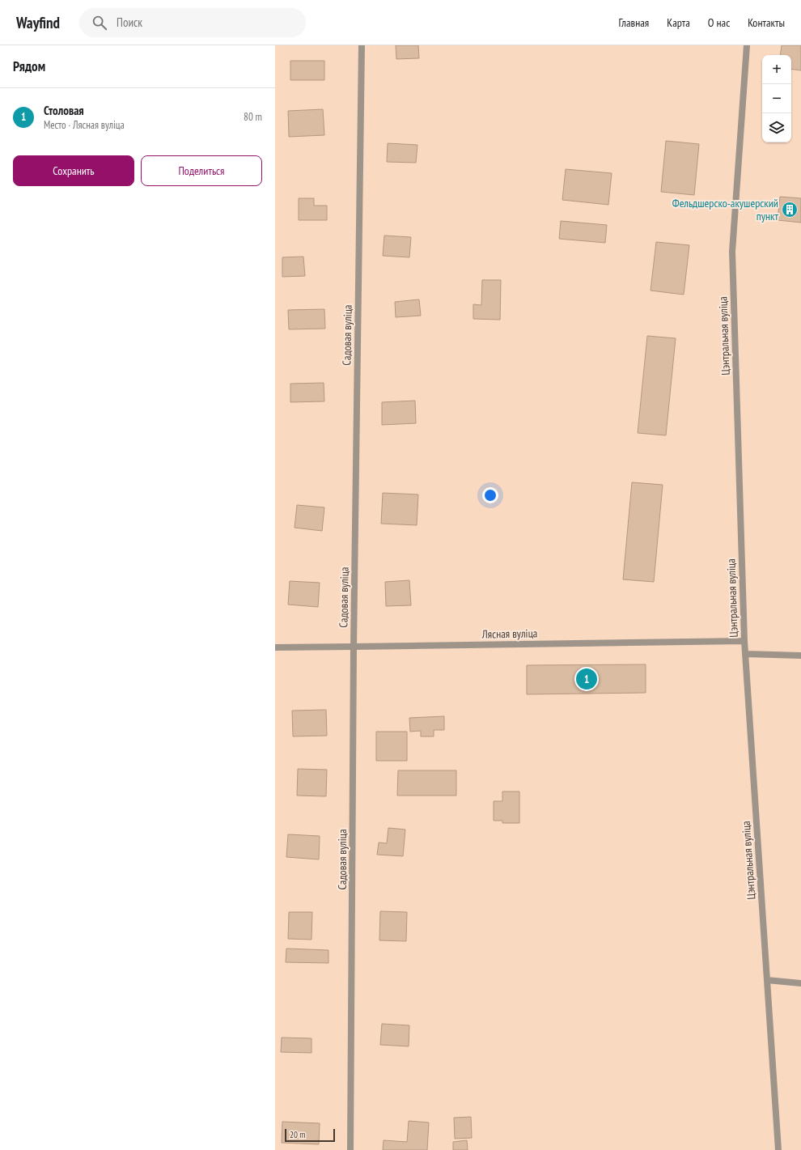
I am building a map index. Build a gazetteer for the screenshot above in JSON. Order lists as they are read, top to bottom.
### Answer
{
  "streets": {
    "street": ["Садовая вуліца", "Цэнтральная вуліца", "Лясная вуліца"]
  },
  "crossings": [
    ["Садовая вуліца", "Лясная вуліца"],
    ["Цэнтральная вуліца", "Лясная вуліца"]
  ],
  "places": {
    "building": ["Фельдшерско-акушерский пункт"]
  },
  "scale_bar": "20 m",
  "page": {
    "header": "Wayfind",
    "search": "Поиск",
    "nav": [
      "Главная",
      "Карта",
      "О нас",
      "Контакты"
    ],
    "heading": "Рядом",
    "map_buttons": ["+", "−"],
    "list": [
      {
        "mark": "1",
        "name": "Столовая",
        "note": "Место · Лясная вуліца",
        "value": "80 m"
      }
    ],
    "buttons": ["Сохранить", "Поделиться"],
    "pins": "1",
    "scale": "20 m"
  }
}
